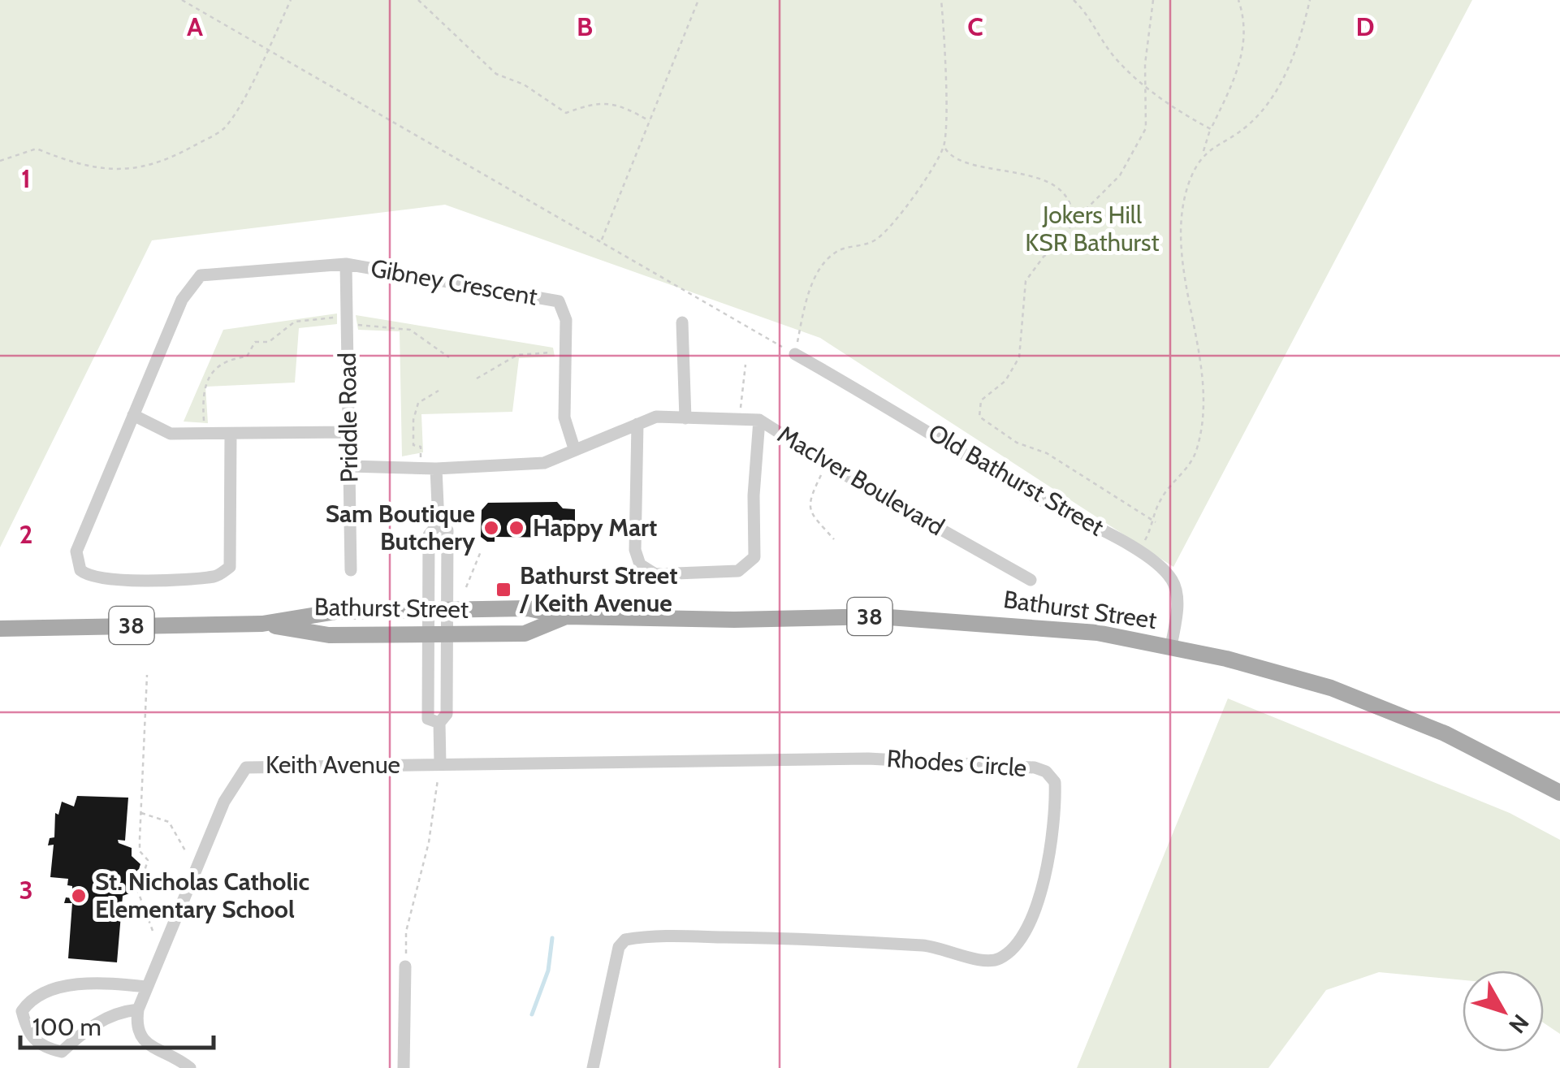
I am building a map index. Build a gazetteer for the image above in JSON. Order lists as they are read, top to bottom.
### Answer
{
  "streets": {
    "main road": ["Bathurst Street", "38"],
    "street": [
      "Gibney Crescent",
      "Priddle Road",
      "Old Bathurst Street",
      "MacIver Boulevard",
      "Rhodes Circle",
      "Keith Avenue"
    ]
  },
  "crossings": [
    ["Gibney Crescent", "Priddle Road"],
    ["Gibney Crescent", "MacIver Boulevard"],
    ["Priddle Road", "MacIver Boulevard"],
    ["Old Bathurst Street", "Bathurst Street"],
    ["Rhodes Circle", "Keith Avenue"]
  ],
  "parks": ["Jokers Hill KSR Bathurst"],
  "places": {
    "other": ["Sam Boutique Butchery", "Happy Mart", "St. Nicholas Catholic Elementary School"],
    "transit": ["Bathurst Street / Keith Avenue"]
  },
  "scale_bar": "100 m",
  "north": "bottom right",
  "grid": {
    "columns": [
      "A",
      "B",
      "C",
      "D"
    ],
    "rows": ["1", "2", "3"]
  }
}
